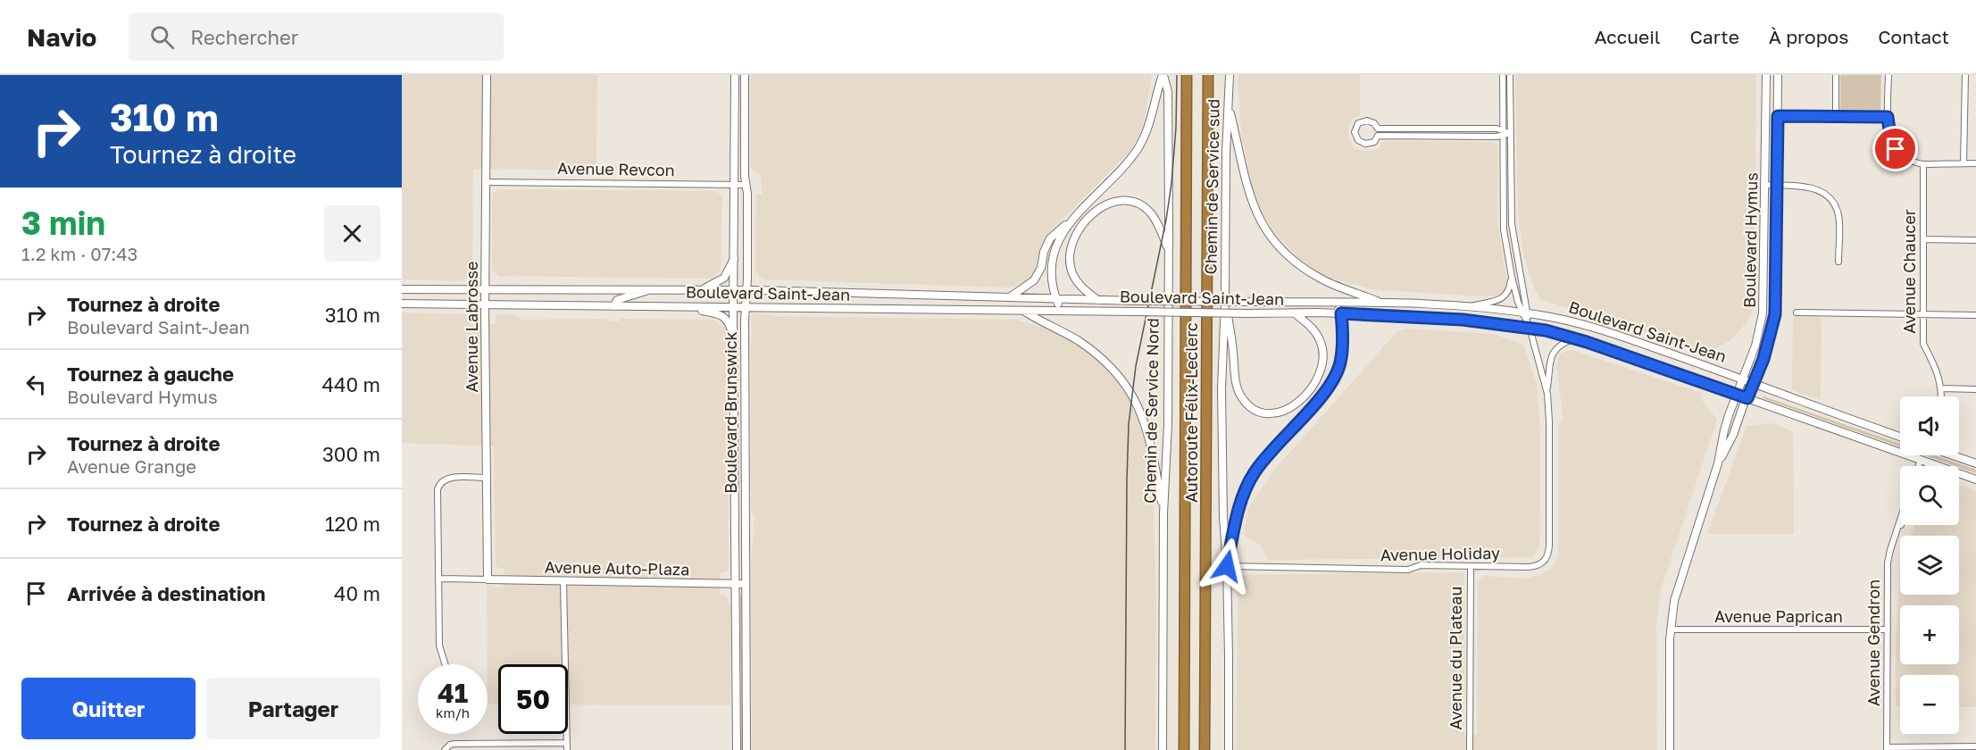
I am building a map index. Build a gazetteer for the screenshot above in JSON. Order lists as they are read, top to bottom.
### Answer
{
  "streets": {
    "highway": ["Autoroute Félix-Leclerc"],
    "main road": ["Chemin de Service sud", "Boulevard Saint-Jean", "Chemin de Service Nord"],
    "street": [
      "Avenue Revcon",
      "Boulevard Hymus",
      "Avenue Chaucer",
      "Avenue Labrosse",
      "Boulevard Brunswick",
      "Avenue Holiday",
      "Avenue Auto-Plaza",
      "Avenue Paprican",
      "Avenue Gendron",
      "Avenue du Plateau"
    ]
  },
  "crossings": [
    ["Avenue Revcon", "Avenue Labrosse"],
    ["Avenue Revcon", "Boulevard Brunswick"],
    ["Boulevard Hymus", "Boulevard Saint-Jean"],
    ["Boulevard Hymus", "Avenue Paprican"],
    ["Boulevard Saint-Jean", "Avenue Labrosse"],
    ["Boulevard Saint-Jean", "Boulevard Brunswick"],
    ["Boulevard Saint-Jean", "Avenue Holiday"],
    ["Avenue Labrosse", "Avenue Auto-Plaza"],
    ["Boulevard Brunswick", "Avenue Auto-Plaza"],
    ["Avenue Holiday", "Avenue du Plateau"],
    ["Avenue Paprican", "Avenue Gendron"]
  ],
  "page": {
    "header": "Navio",
    "search": "Rechercher",
    "nav": [
      "Accueil",
      "Carte",
      "À propos",
      "Contact"
    ],
    "turn": ["310 m", "Tournez à droite"],
    "heading": ["3 min", "1.2 km · 07:43"],
    "list": [
      {
        "name": "Tournez à droite",
        "note": "Boulevard Saint-Jean",
        "value": "310 m"
      },
      {
        "name": "Tournez à gauche",
        "note": "Boulevard Hymus",
        "value": "440 m"
      },
      {
        "name": "Tournez à droite",
        "note": "Avenue Grange",
        "value": "300 m"
      },
      {
        "name": "Tournez à droite",
        "value": "120 m"
      },
      {
        "name": "Arrivée à destination",
        "value": "40 m"
      }
    ],
    "map_buttons": ["+", "−"],
    "speed": "41 km/h",
    "limit": "50",
    "buttons": ["Quitter", "Partager"]
  }
}
